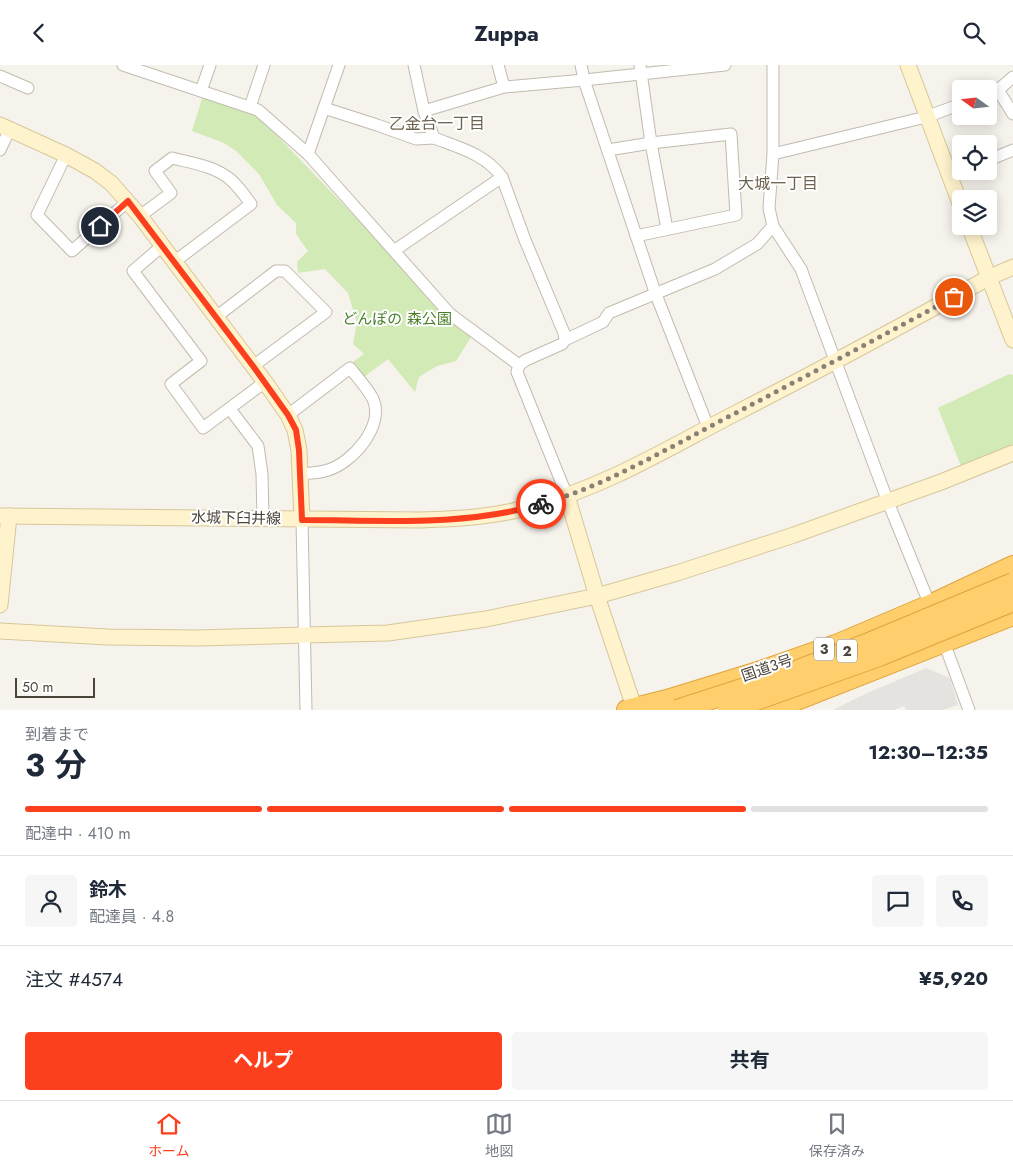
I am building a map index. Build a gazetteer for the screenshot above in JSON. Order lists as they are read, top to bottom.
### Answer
{
  "streets": {
    "highway": ["3", "2", "国道3号"],
    "street": ["水城下臼井線"]
  },
  "districts": ["乙金台一丁目", "大城一丁目"],
  "parks": ["どんぽの 森公園"],
  "scale_bar": "50 m",
  "north": "left",
  "page": {
    "header": "Zuppa",
    "scale": "50 m",
    "heading": ["3 分", "到着まで", "12:30–12:35"],
    "panel": [
      "鈴木",
      "配達員 · 4.8",
      "注文 #4574",
      "¥5,920"
    ],
    "bar": "配達中 · 410 m",
    "buttons": ["ヘルプ", "共有"],
    "tabs": ["ホーム", "地図", "保存済み"]
  }
}
